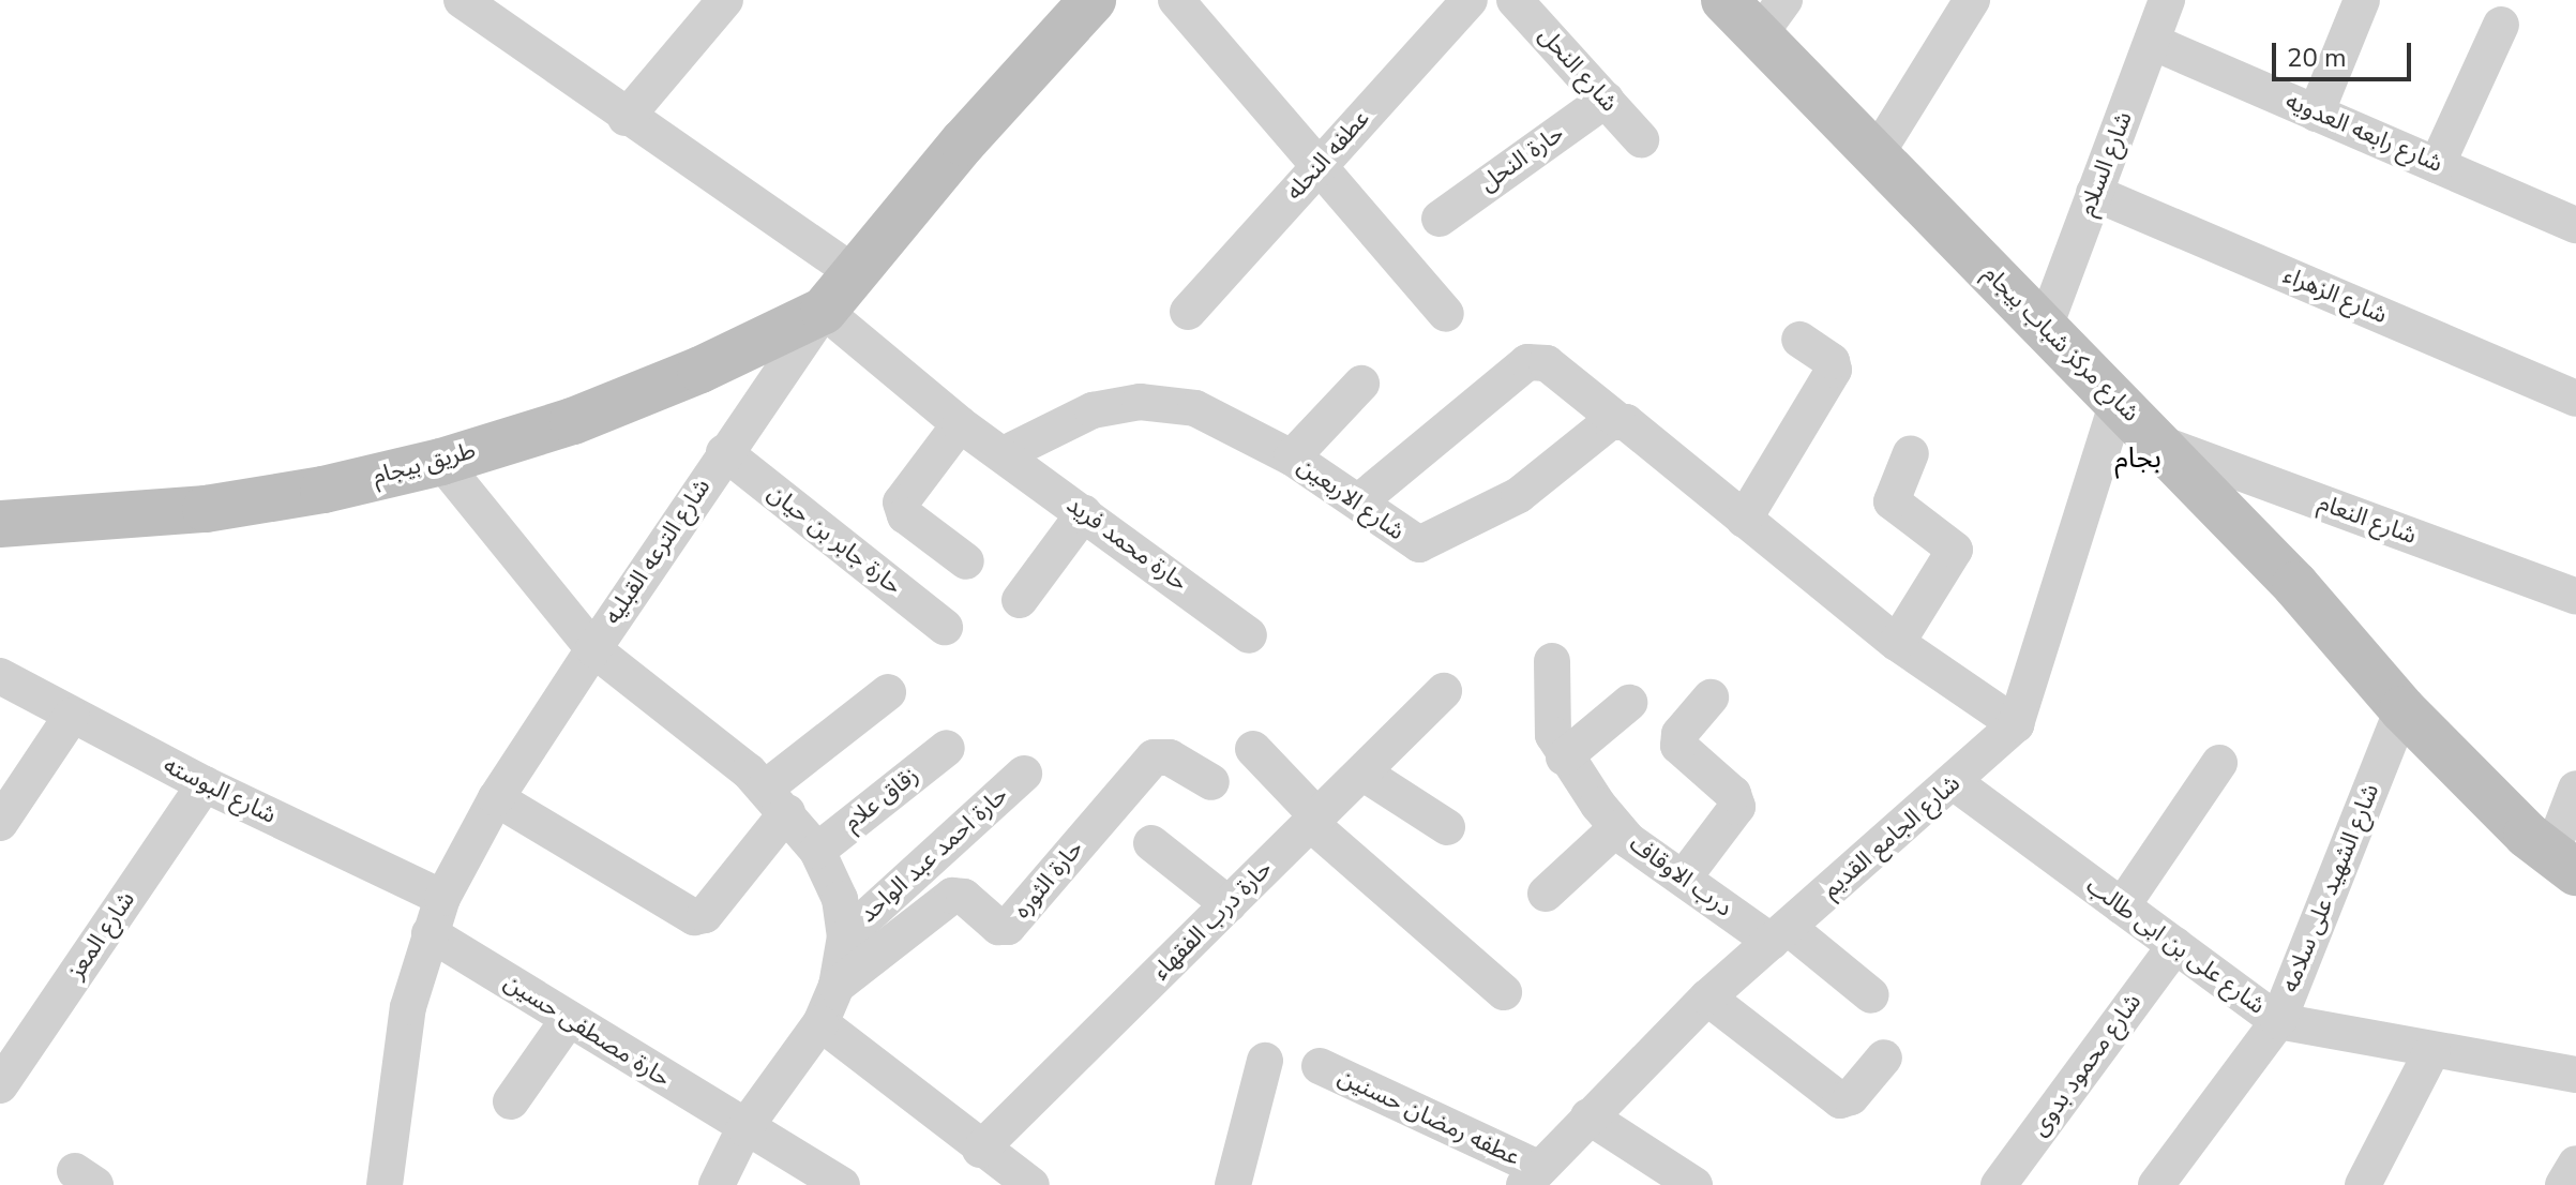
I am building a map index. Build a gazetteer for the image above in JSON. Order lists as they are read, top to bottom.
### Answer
{
  "streets": {
    "main road": ["شارع مركز شباب بيجام", "طريق بيجام", "شارع الترعه القبليه"],
    "street": [
      "شارع النحل",
      "شارع رابعه العدويه",
      "عطفه النحله",
      "حارة النحل",
      "شارع السلام",
      "شارع الزهراء",
      "شارع الاربعين",
      "شارع النعام",
      "حارة جابر بن حيان",
      "حارة محمد فريد",
      "شارع البوسته",
      "زقاق علام",
      "شارع الجامع القديم",
      "حارة احمد عبد الواحد",
      "درب الاوقاف",
      "حارة الثوره",
      "شارع الشهيد على سلامه",
      "حارة درب الفقهاء",
      "شارع المعز",
      "شارع على بن ابى طالب",
      "حارة مصطفى حسين",
      "شارع محمود بدوى",
      "عطفه رمضان حسنين"
    ]
  },
  "crossings": [
    ["شارع النحل", "حارة النحل"],
    ["شارع رابعه العدويه", "شارع السلام"],
    ["شارع السلام", "شارع الزهراء"],
    ["شارع السلام", "شارع مركز شباب بيجام"],
    ["شارع مركز شباب بيجام", "شارع النعام"],
    ["شارع مركز شباب بيجام", "شارع الجامع القديم"],
    ["شارع مركز شباب بيجام", "شارع الشهيد على سلامه"],
    ["طريق بيجام", "شارع الترعه القبليه"],
    ["شارع الاربعين", "حارة محمد فريد"],
    ["حارة جابر بن حيان", "شارع الترعه القبليه"],
    ["شارع الترعه القبليه", "شارع البوسته"],
    ["شارع الترعه القبليه", "حارة مصطفى حسين"],
    ["شارع البوسته", "شارع المعز"],
    ["شارع الجامع القديم", "درب الاوقاف"],
    ["شارع الجامع القديم", "شارع على بن ابى طالب"],
    ["شارع الجامع القديم", "عطفه رمضان حسنين"],
    ["شارع الشهيد على سلامه", "شارع على بن ابى طالب"],
    ["شارع على بن ابى طالب", "شارع محمود بدوى"]
  ],
  "districts": ["بجام"],
  "scale_bar": "20 m"
}
